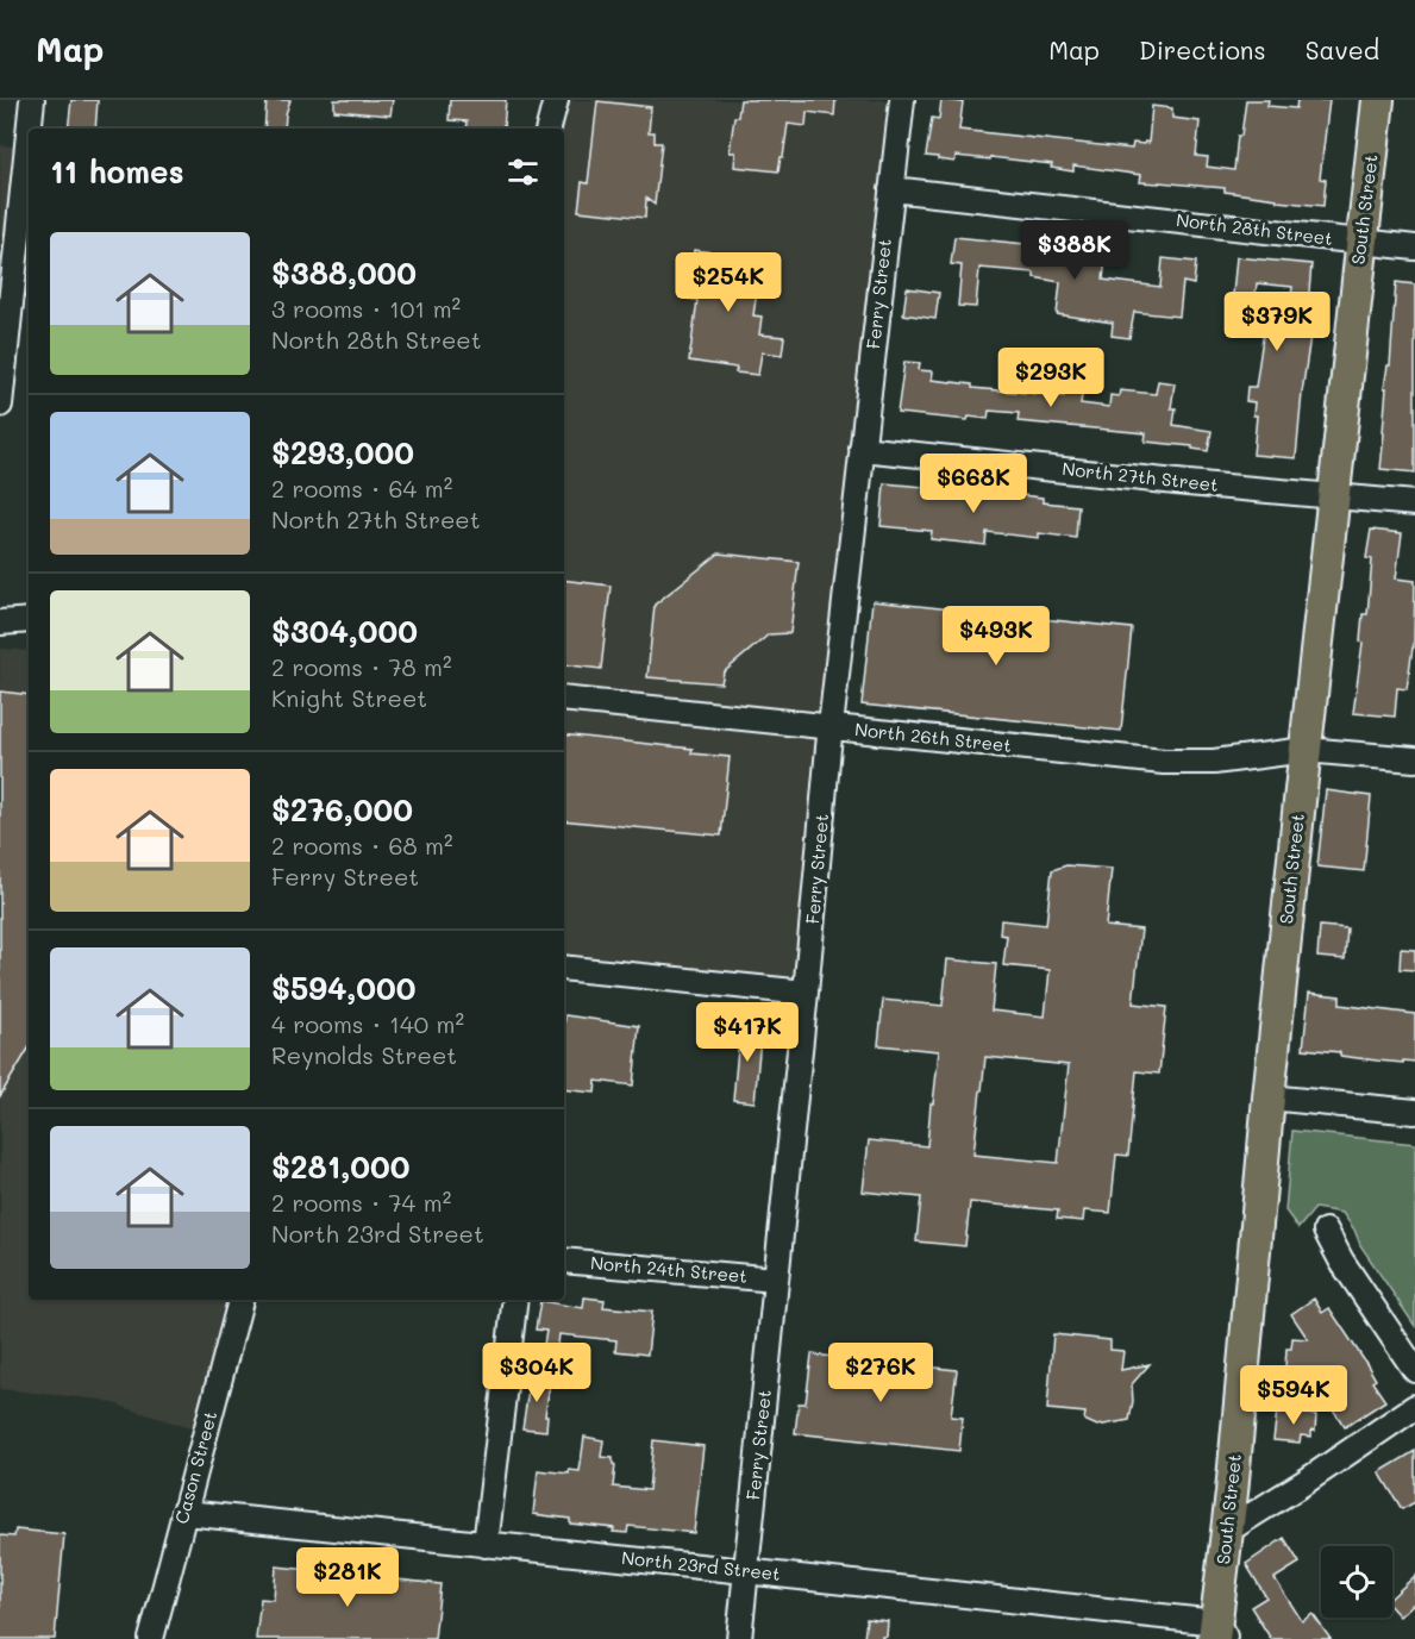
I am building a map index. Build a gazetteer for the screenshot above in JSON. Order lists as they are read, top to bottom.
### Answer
{
  "streets": {
    "main road": ["South Street"],
    "street": [
      "North 28th Street",
      "Ferry Street",
      "North 27th Street",
      "North 26th Street",
      "North 24th Street",
      "Cason Street",
      "North 23rd Street"
    ]
  },
  "crossings": [
    ["South Street", "North 28th Street"],
    ["South Street", "North 27th Street"],
    ["South Street", "North 26th Street"],
    ["South Street", "North 23rd Street"],
    ["North 28th Street", "Ferry Street"],
    ["Ferry Street", "North 27th Street"],
    ["Ferry Street", "North 26th Street"],
    ["Ferry Street", "North 24th Street"],
    ["Ferry Street", "North 23rd Street"],
    ["Cason Street", "North 23rd Street"]
  ],
  "page": {
    "header": "Map",
    "nav": ["Map", "Directions", "Saved"],
    "heading": "11 homes",
    "list": [
      {
        "name": "$388,000",
        "note": "3 rooms · 101 m² · North 28th Street"
      },
      {
        "name": "$293,000",
        "note": "2 rooms · 64 m² · North 27th Street"
      },
      {
        "name": "$304,000",
        "note": "2 rooms · 78 m² · Knight Street"
      },
      {
        "name": "$276,000",
        "note": "2 rooms · 68 m² · Ferry Street"
      },
      {
        "name": "$594,000",
        "note": "4 rooms · 140 m² · Reynolds Street"
      },
      {
        "name": "$281,000",
        "note": "2 rooms · 74 m² · North 23rd Street"
      }
    ],
    "price": [
      "$388K",
      "$254K",
      "$379K",
      "$293K",
      "$668K",
      "$493K",
      "$417K",
      "$304K",
      "$276K",
      "$594K",
      "$281K"
    ]
  }
}
